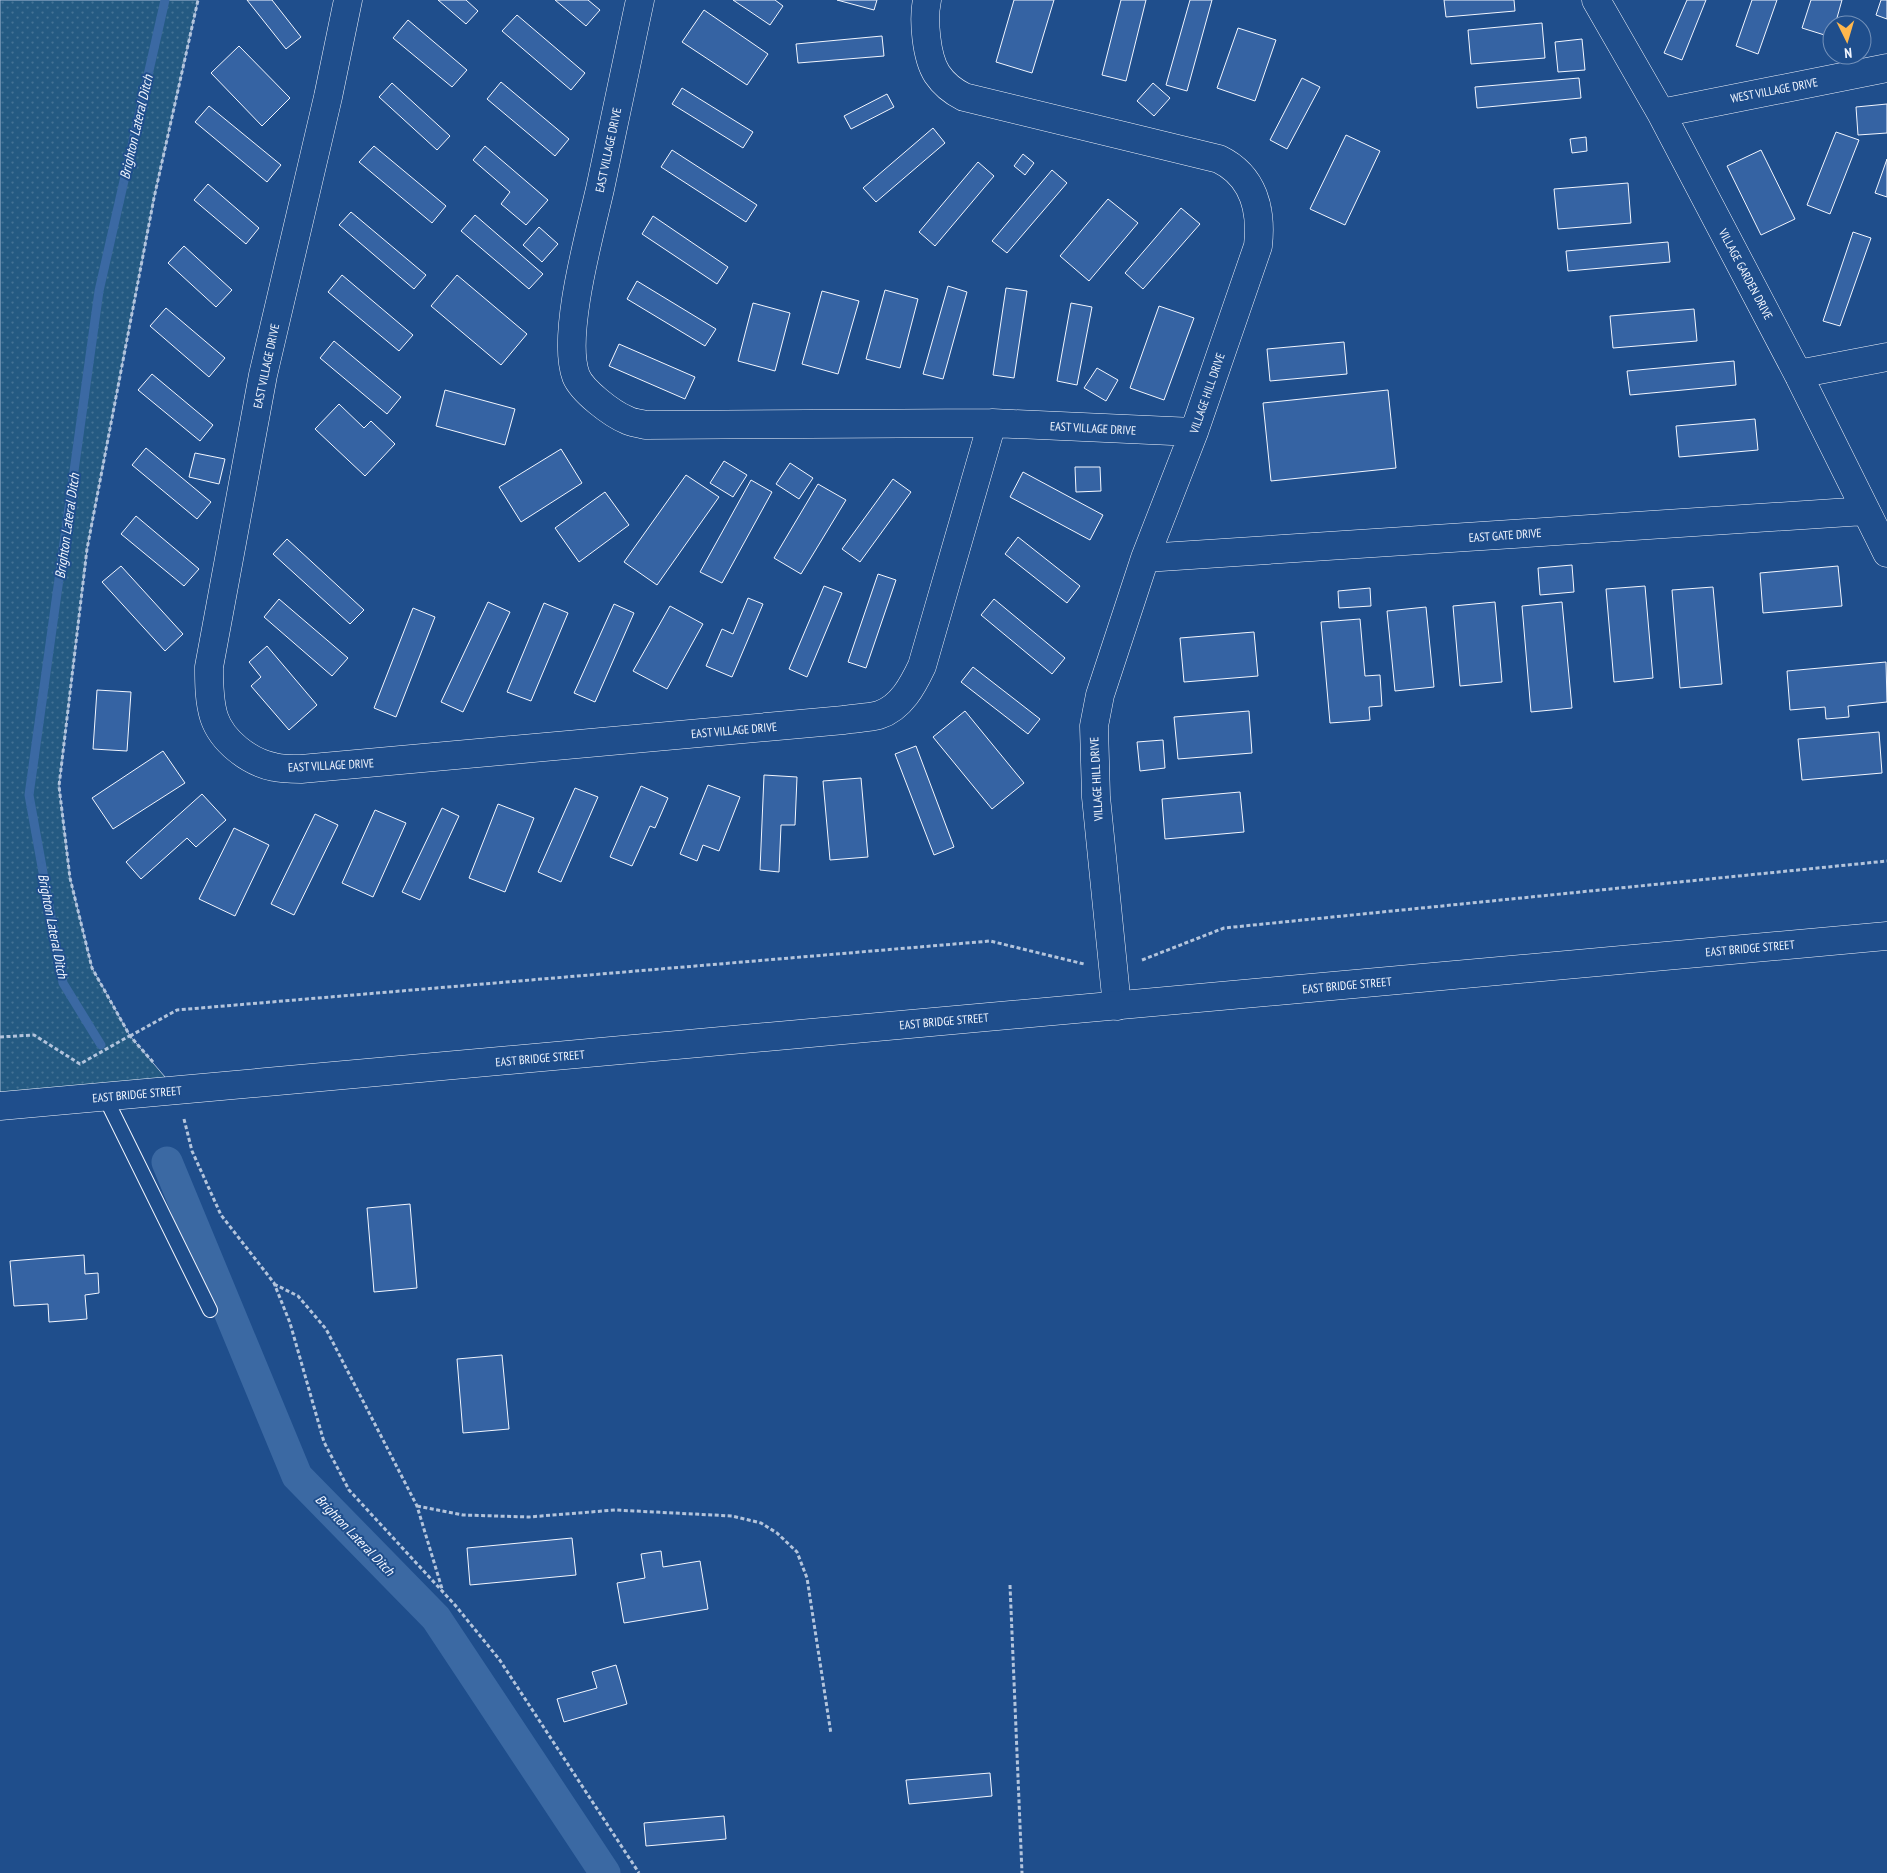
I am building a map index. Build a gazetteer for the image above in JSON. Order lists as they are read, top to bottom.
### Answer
{
  "streets": {
    "street": [
      "WEST VILLAGE DRIVE",
      "EAST VILLAGE DRIVE",
      "VILLAGE GARDEN DRIVE",
      "VILLAGE HILL DRIVE",
      "EAST GATE DRIVE",
      "EAST BRIDGE STREET"
    ]
  },
  "crossings": [
    ["WEST VILLAGE DRIVE", "VILLAGE GARDEN DRIVE"],
    ["EAST VILLAGE DRIVE", "VILLAGE HILL DRIVE"],
    ["VILLAGE GARDEN DRIVE", "EAST GATE DRIVE"],
    ["VILLAGE HILL DRIVE", "EAST GATE DRIVE"],
    ["VILLAGE HILL DRIVE", "EAST BRIDGE STREET"]
  ],
  "water": ["Brighton Lateral Ditch"],
  "north": "bottom"
}
